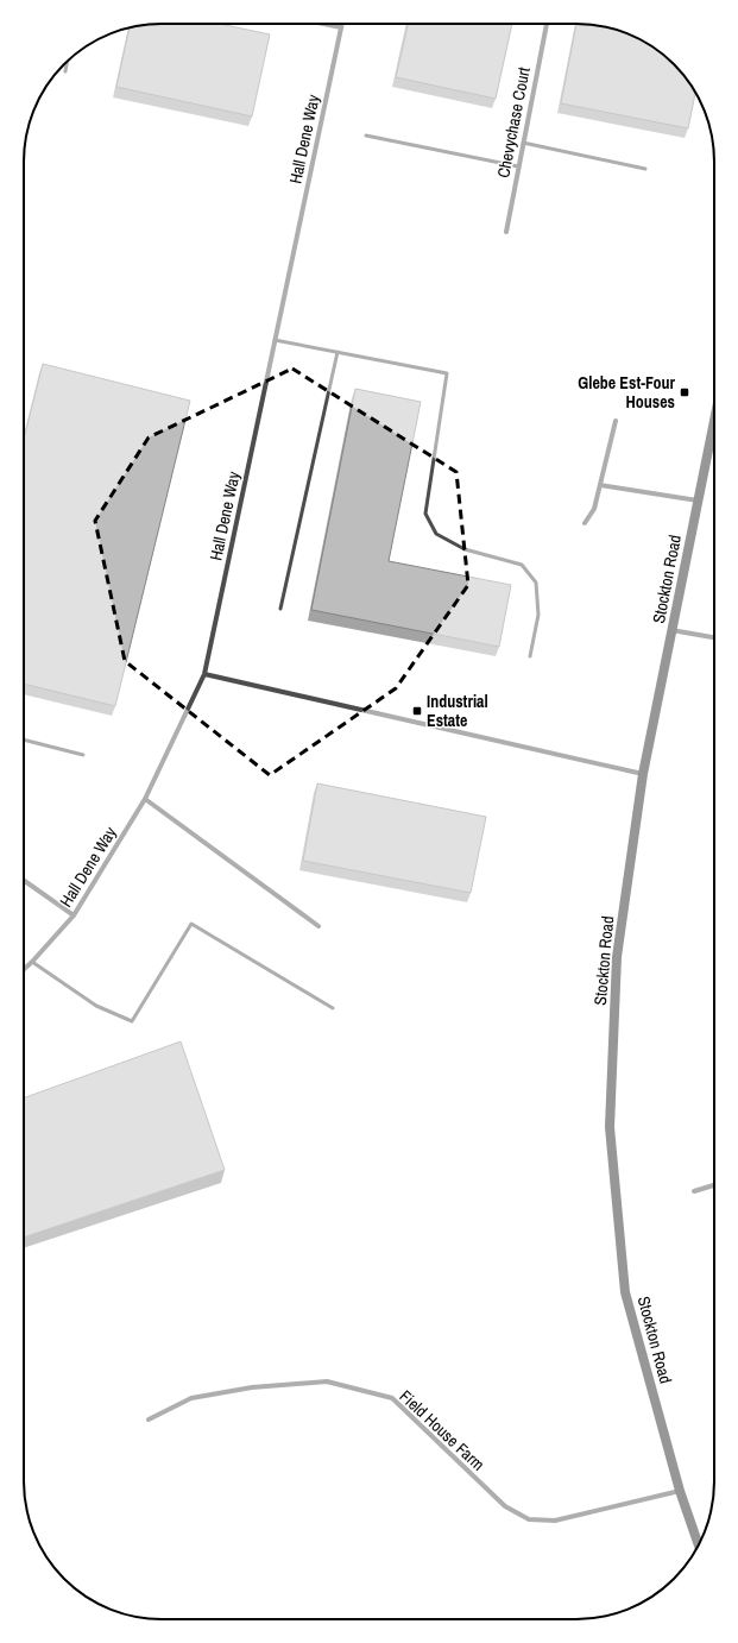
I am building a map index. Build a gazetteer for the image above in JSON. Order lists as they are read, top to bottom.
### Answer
{
  "streets": {
    "main road": ["Stockton Road"],
    "street": ["Chevychase Court", "Hall Dene Way", "Field House Farm"]
  },
  "crossings": [
    ["Stockton Road", "Field House Farm"]
  ],
  "places": {
    "transit": ["Glebe Est-Four Houses", "Industrial Estate"]
  }
}
